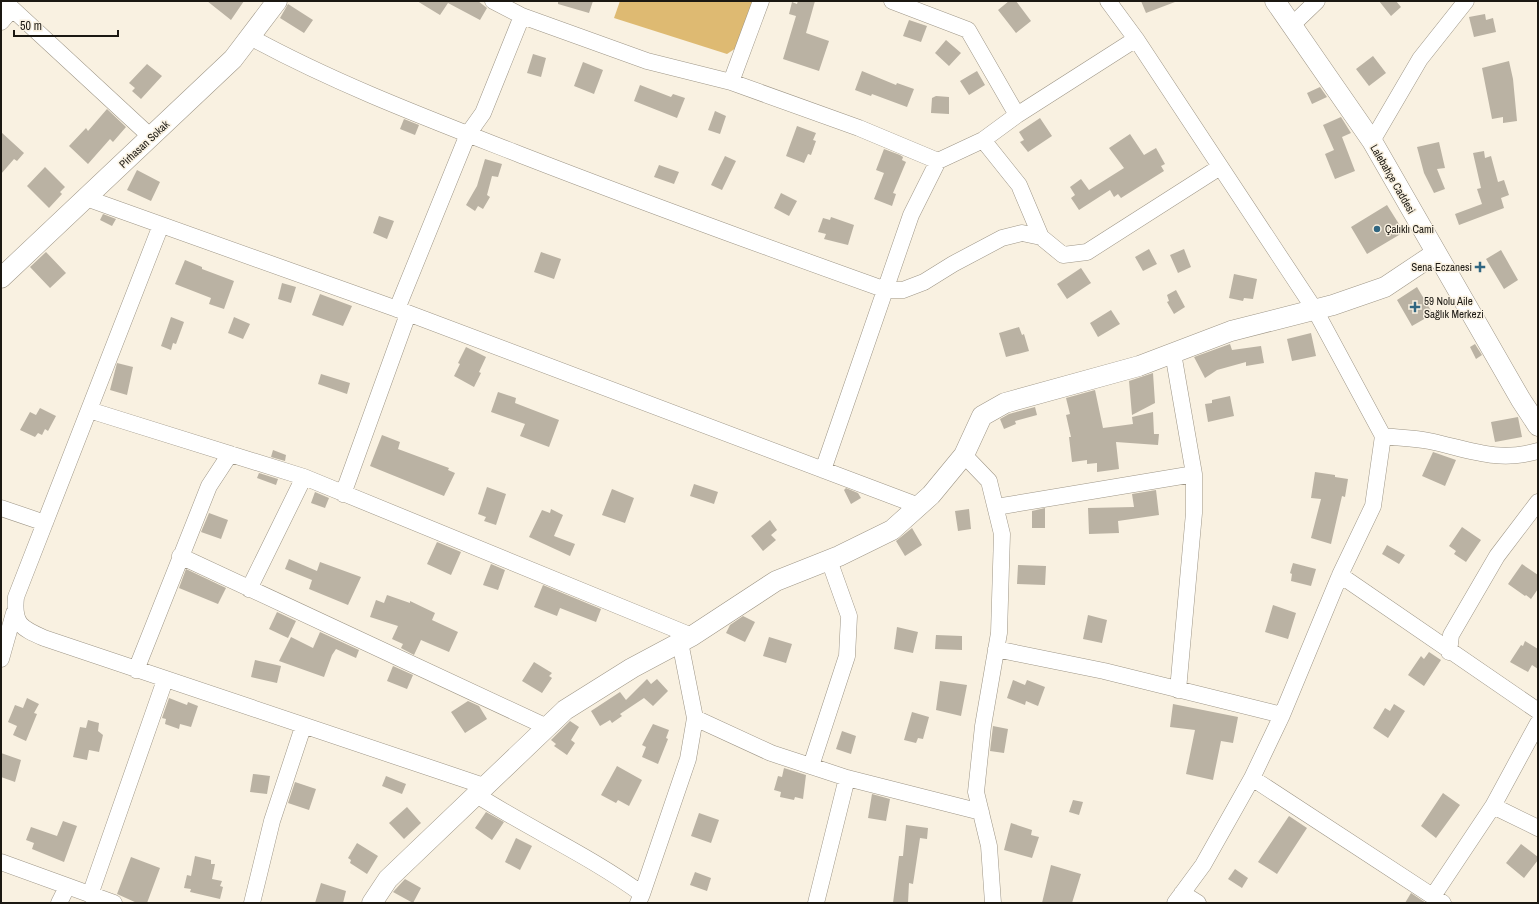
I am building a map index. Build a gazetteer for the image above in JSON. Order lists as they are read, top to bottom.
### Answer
{
  "streets": {
    "street": ["Pirhasan Sokak", "Lalebahçe Caddesi"]
  },
  "places": {
    "other": ["Çalıklı Cami"],
    "health": ["Sena Eczanesi", "59 Nolu Aile Sağlık Merkezi"]
  },
  "scale_bar": "50 m"
}
